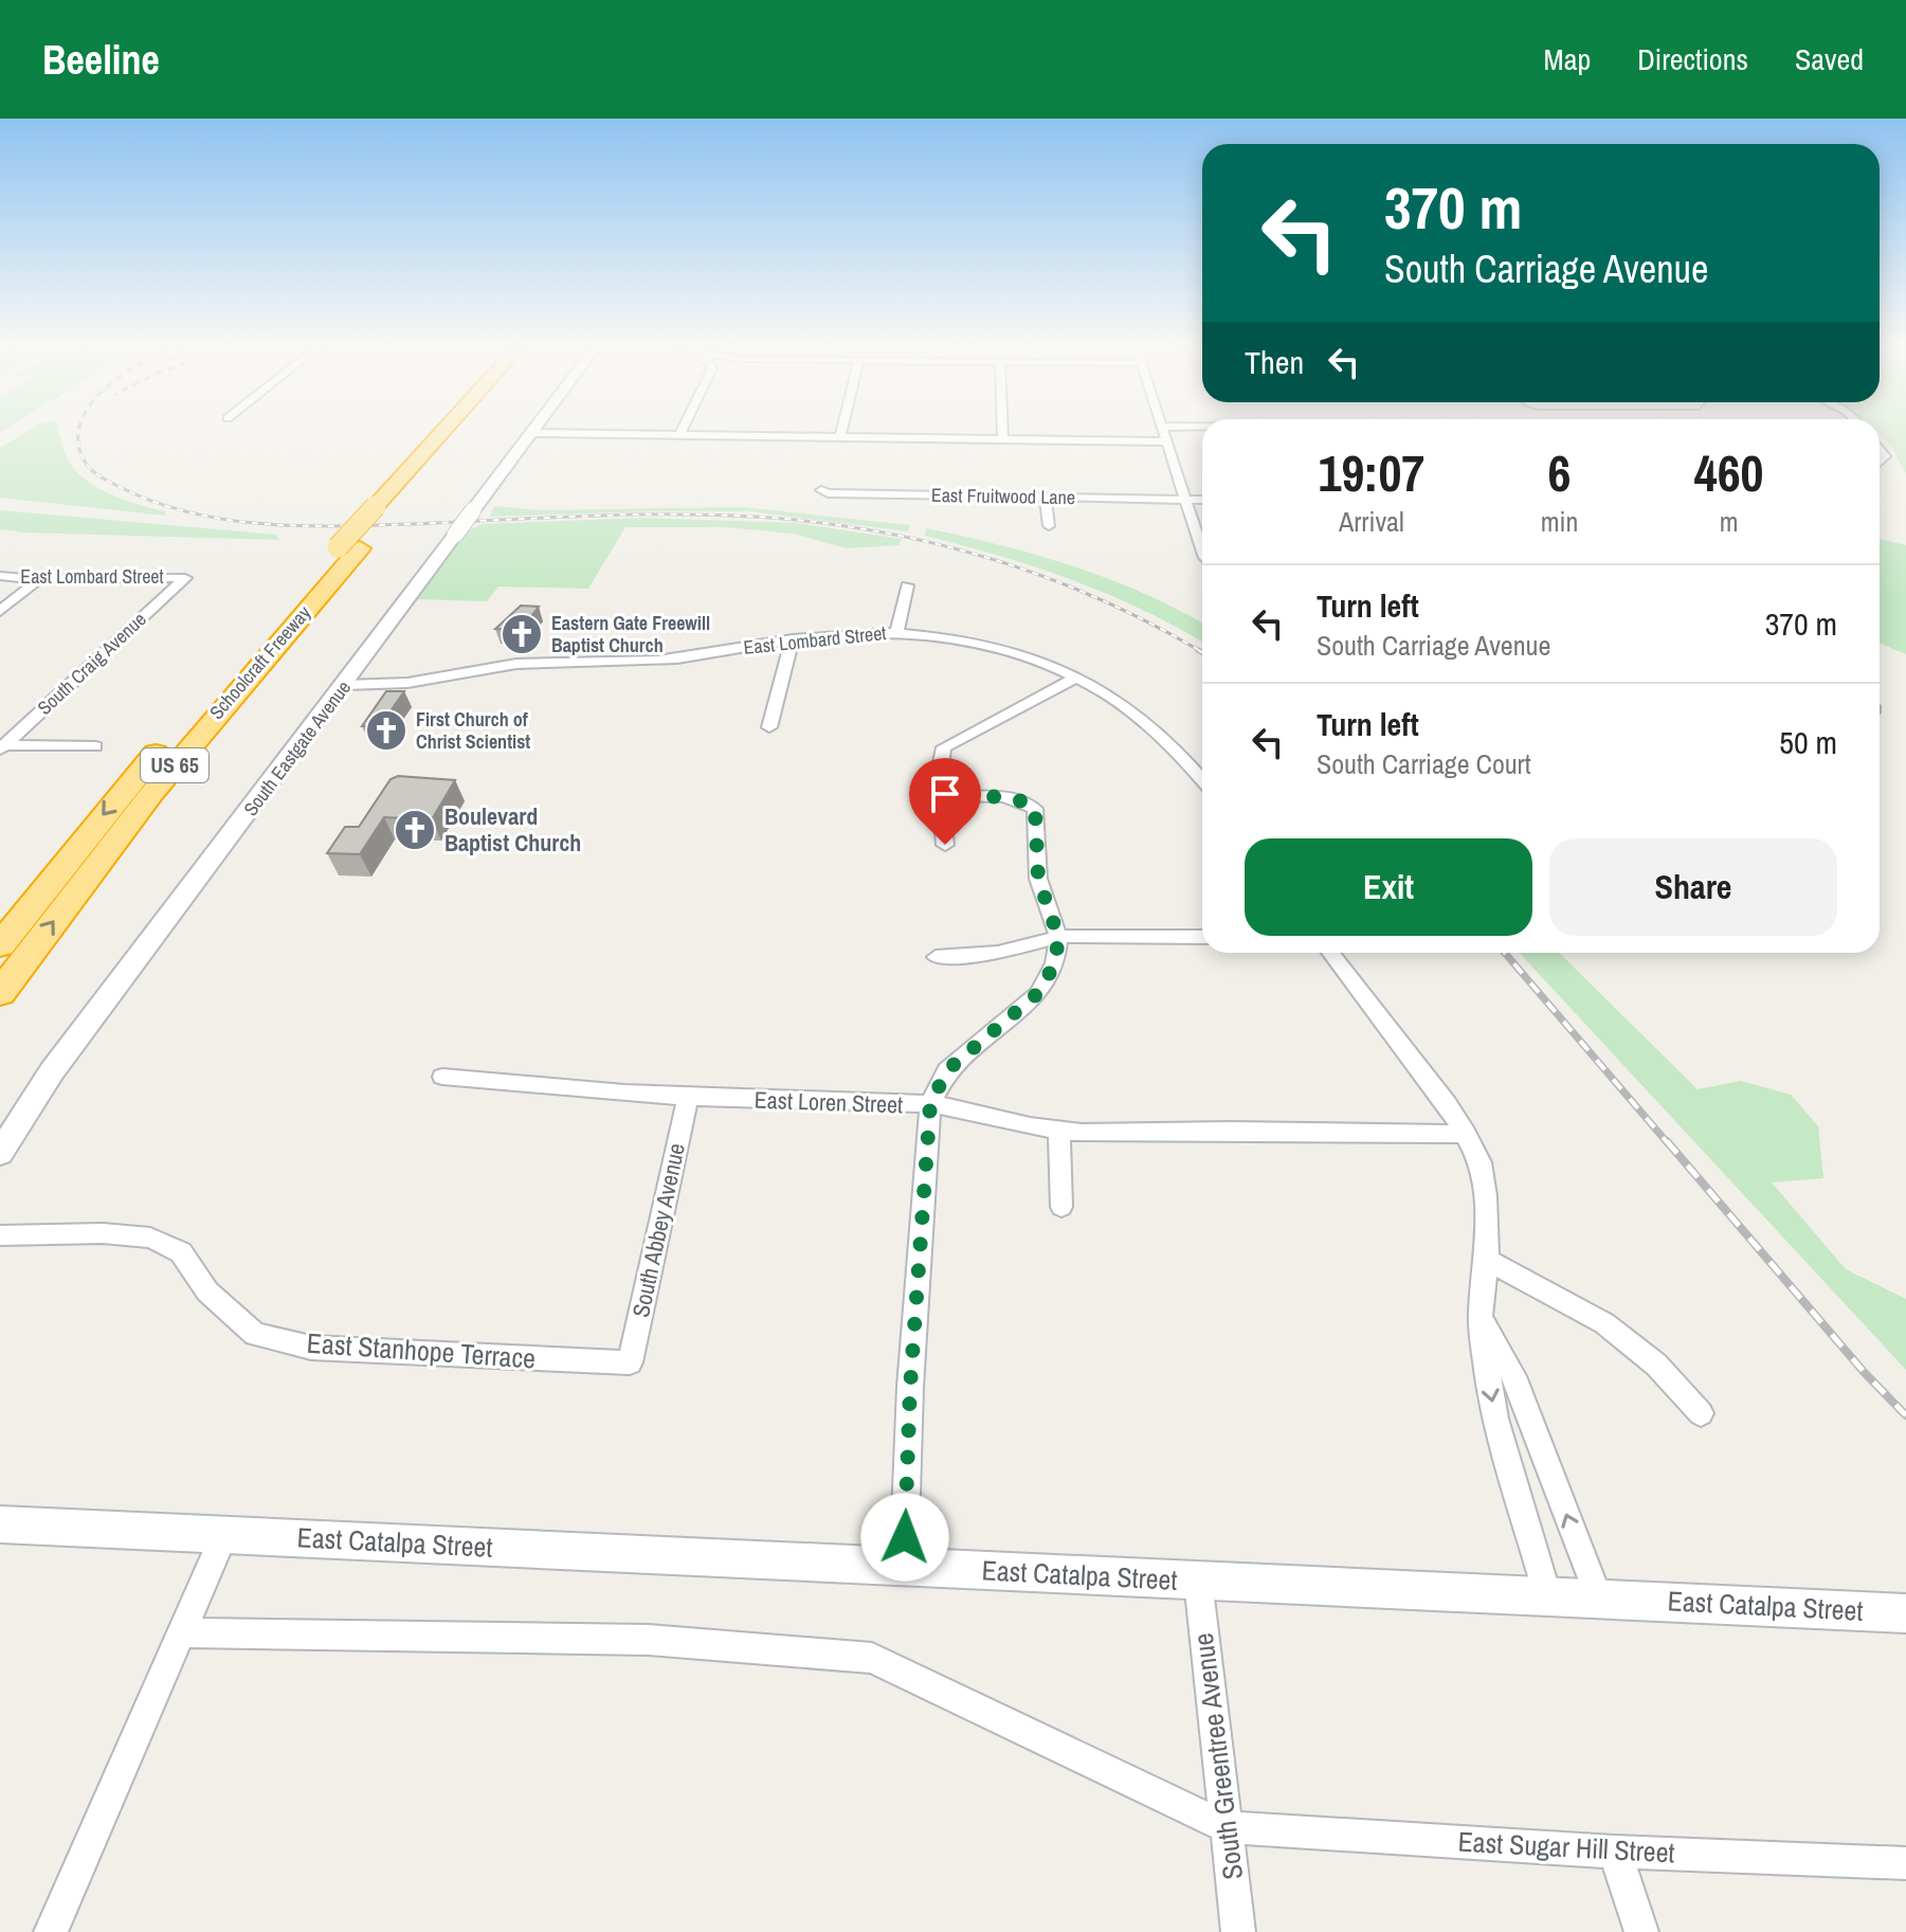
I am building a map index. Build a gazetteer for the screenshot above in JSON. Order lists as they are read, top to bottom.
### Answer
{
  "streets": {
    "highway": ["Schoolcraft Freeway", "US 65"],
    "street": [
      "East Fruitwood Lane",
      "East Lombard Street",
      "South Craig Avenue",
      "South Eastgate Avenue",
      "East Loren Street",
      "South Abbey Avenue",
      "East Stanhope Terrace",
      "East Catalpa Street",
      "South Greentree Avenue",
      "East Sugar Hill Street"
    ]
  },
  "crossings": [
    ["East Lombard Street", "South Craig Avenue"],
    ["East Lombard Street", "South Eastgate Avenue"],
    ["East Loren Street", "South Abbey Avenue"],
    ["South Abbey Avenue", "East Stanhope Terrace"],
    ["East Catalpa Street", "South Greentree Avenue"],
    ["South Greentree Avenue", "East Sugar Hill Street"]
  ],
  "places": {
    "church": ["Eastern Gate Freewill Baptist Church", "First Church of Christ Scientist", "Boulevard Baptist Church"]
  },
  "page": {
    "header": "Beeline",
    "nav": ["Map", "Directions", "Saved"],
    "turn": ["370 m", "South Carriage Avenue"],
    "then": "Then",
    "eta": [
      "19:07",
      "Arrival",
      "6",
      "min",
      "460",
      "m"
    ],
    "list": [
      {
        "name": "Turn left",
        "note": "South Carriage Avenue",
        "value": "370 m"
      },
      {
        "name": "Turn left",
        "note": "South Carriage Court",
        "value": "50 m"
      }
    ],
    "buttons": ["Exit", "Share"]
  }
}
